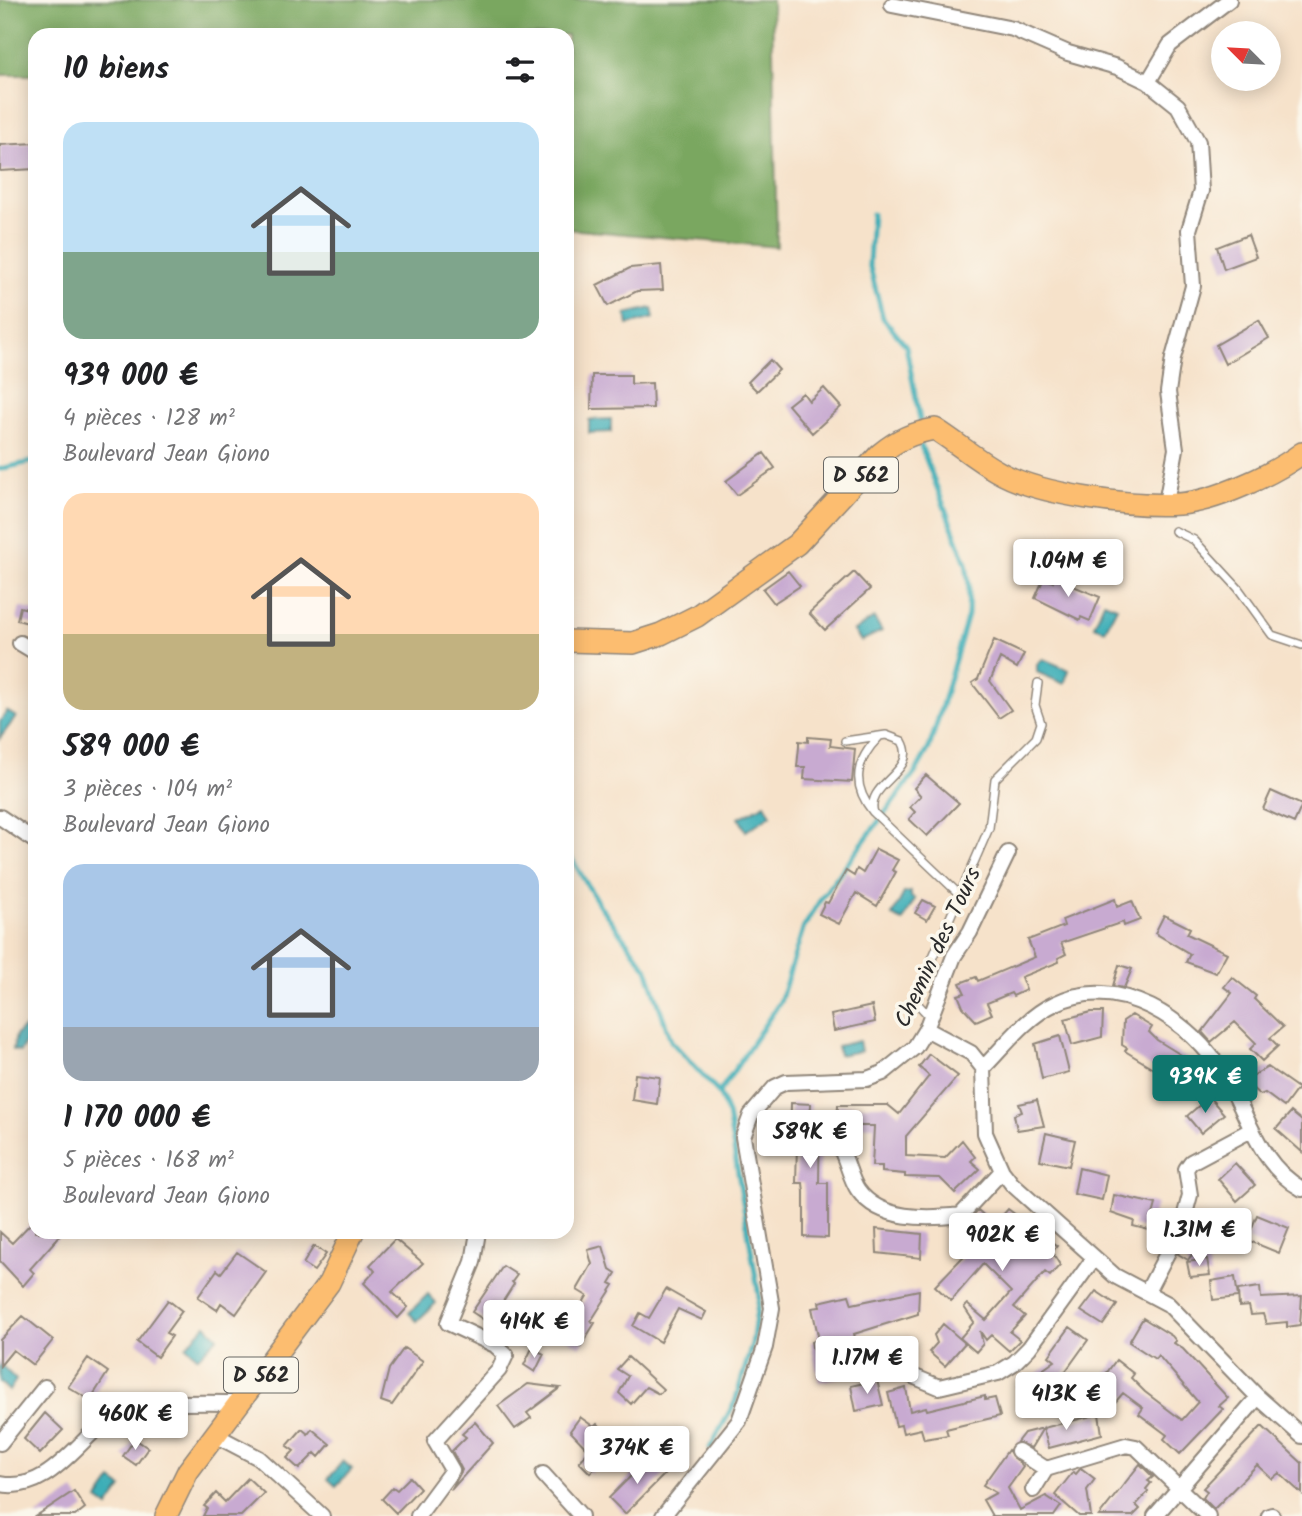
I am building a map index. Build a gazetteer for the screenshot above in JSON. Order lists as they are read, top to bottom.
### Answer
{
  "streets": {
    "main road": ["D 562"],
    "street": ["Chemin des Tours"]
  },
  "north": "top left",
  "page": {
    "heading": "10 biens",
    "list": [
      {
        "name": "939 000 €",
        "note": "4 pièces · 128 m² · Boulevard Jean Giono"
      },
      {
        "name": "589 000 €",
        "note": "3 pièces · 104 m² · Boulevard Jean Giono"
      },
      {
        "name": "1 170 000 €",
        "note": "5 pièces · 168 m² · Boulevard Jean Giono"
      }
    ],
    "price": [
      "1.04M €",
      "939K €",
      "589K €",
      "1.31M €",
      "902K €",
      "414K €",
      "1.17M €",
      "413K €",
      "460K €",
      "374K €"
    ]
  }
}
